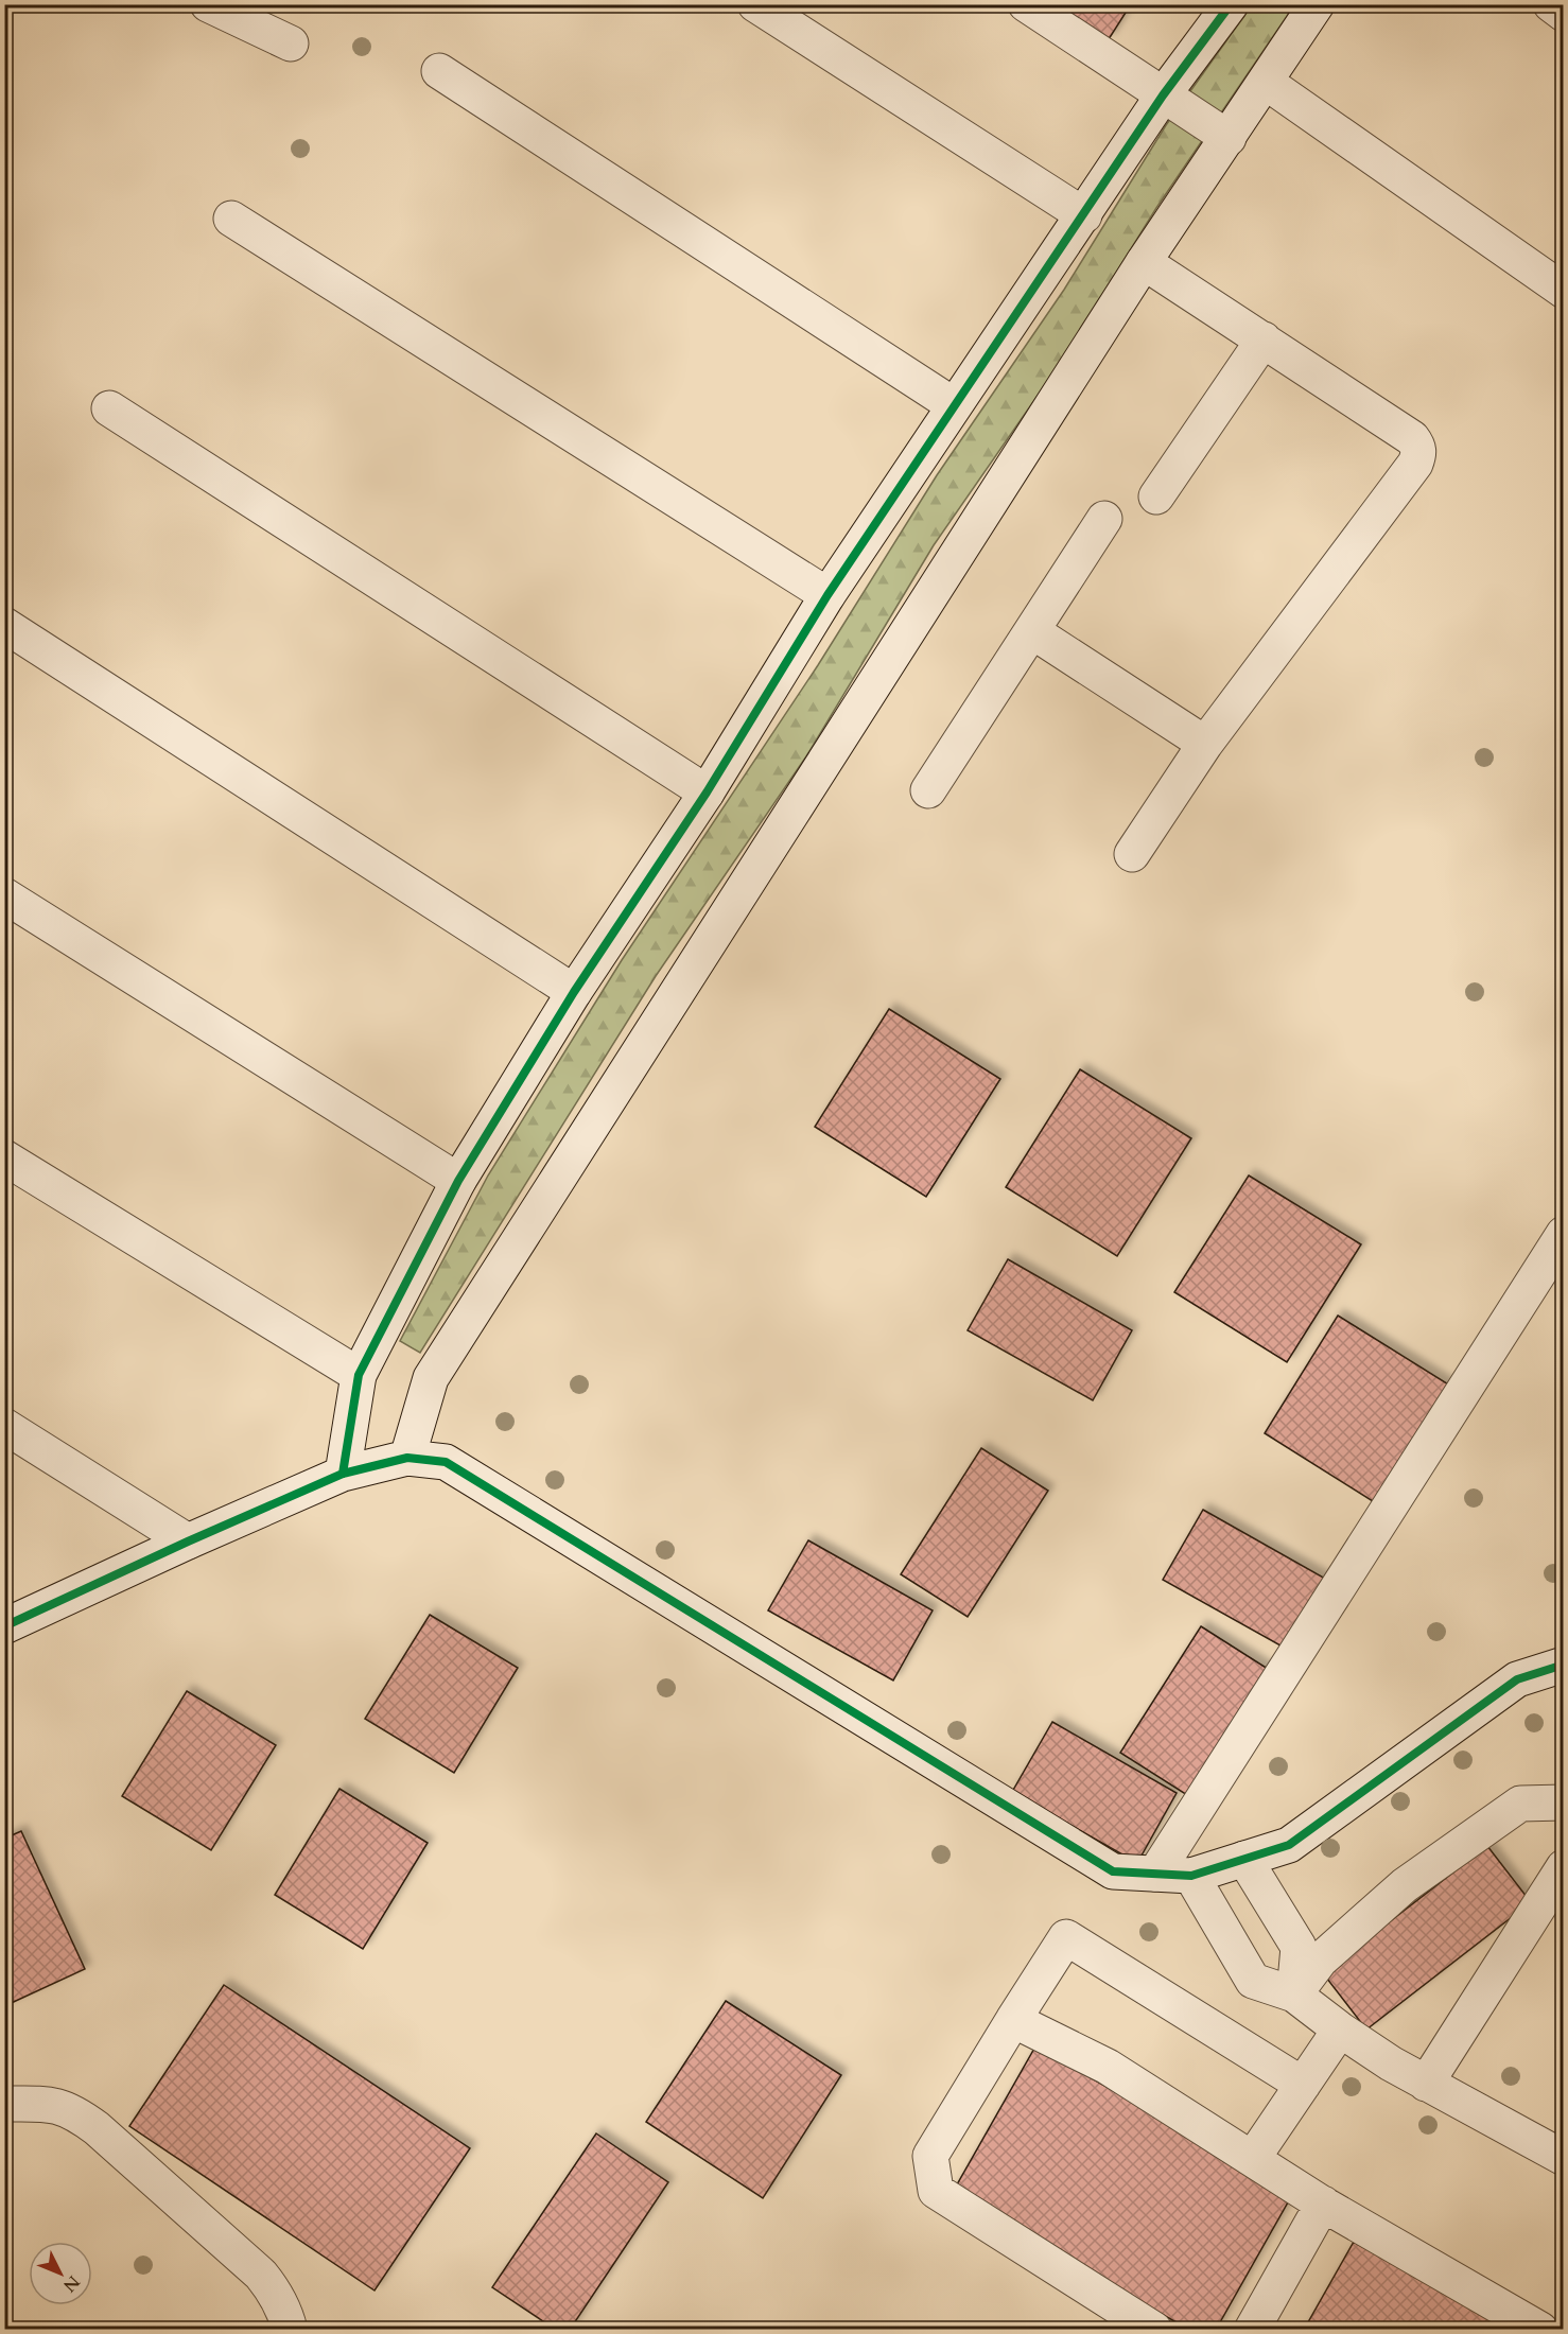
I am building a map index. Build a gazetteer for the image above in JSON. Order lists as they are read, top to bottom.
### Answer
{
  "north": "bottom right"
}
